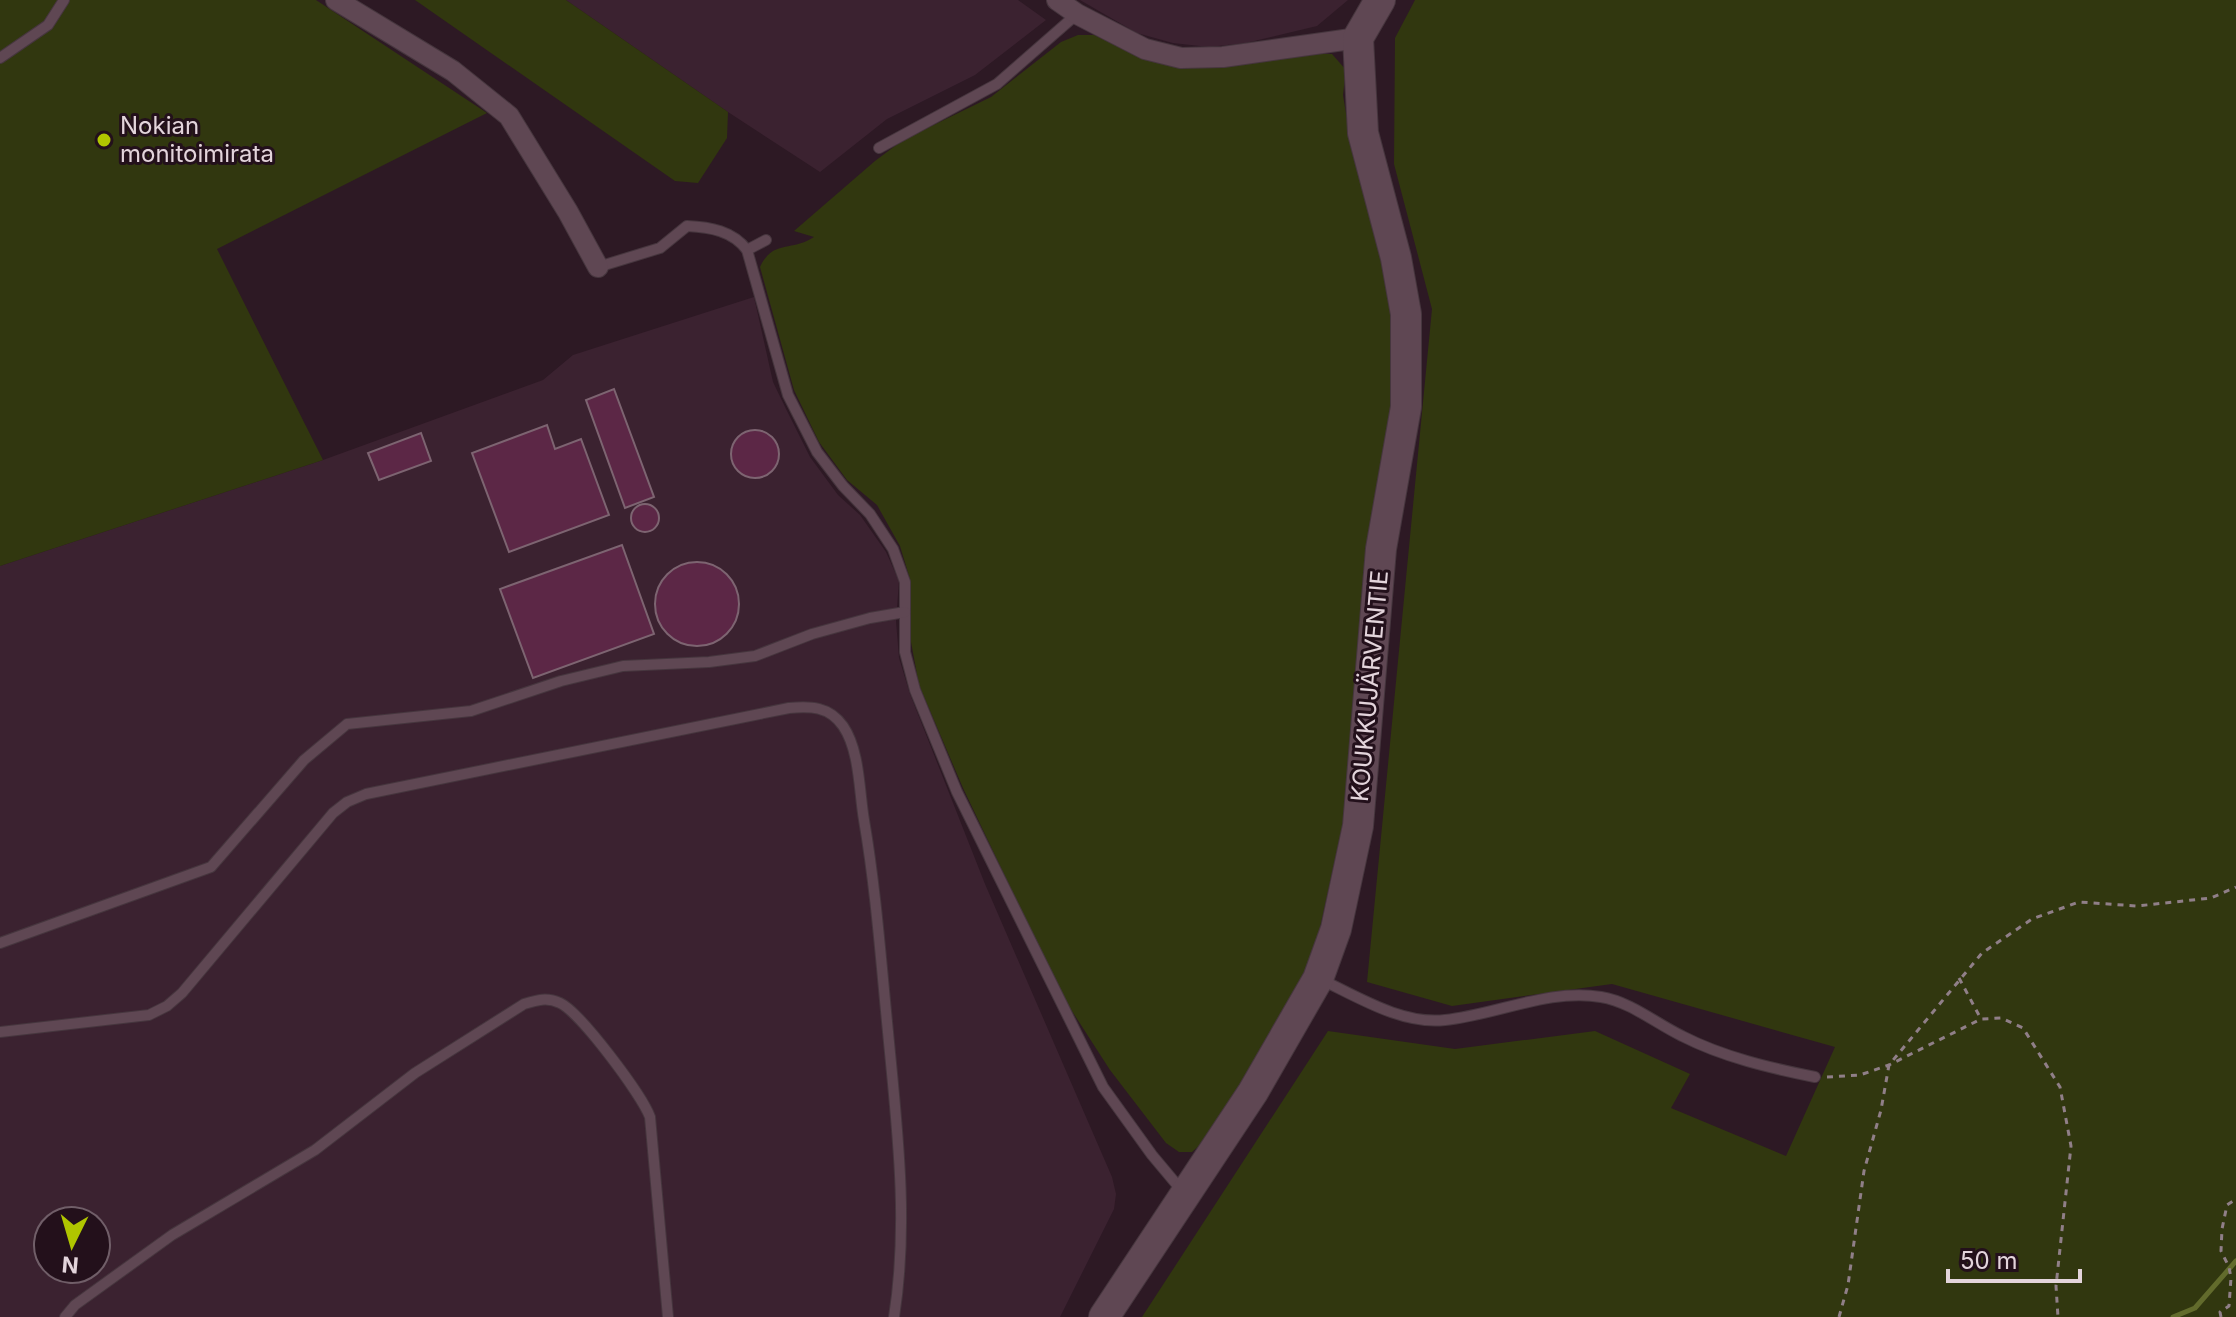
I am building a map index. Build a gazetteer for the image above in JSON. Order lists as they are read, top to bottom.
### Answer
{
  "streets": {
    "street": ["KOUKKUJÄRVENTIE"]
  },
  "places": ["Nokian monitoimirata"],
  "scale_bar": "50 m",
  "north": "bottom"
}
